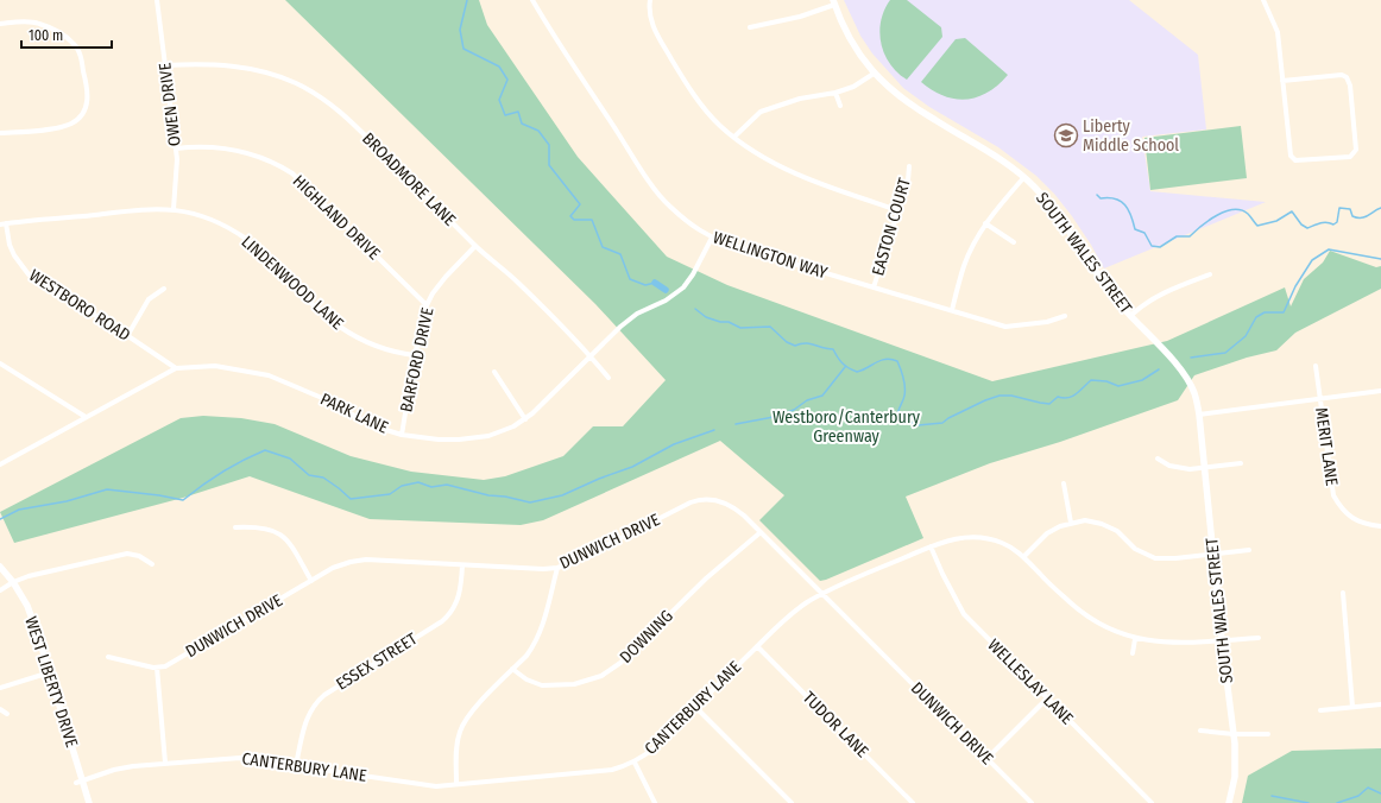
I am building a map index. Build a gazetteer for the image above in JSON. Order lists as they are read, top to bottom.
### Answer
{
  "streets": {
    "street": [
      "OWEN DRIVE",
      "BROADMORE LANE",
      "HIGHLAND DRIVE",
      "EASTON COURT",
      "SOUTH WALES STREET",
      "WELLINGTON WAY",
      "LINDENWOOD LANE",
      "WESTBORO ROAD",
      "BARFORD DRIVE",
      "PARK LANE",
      "MERIT LANE",
      "DUNWICH DRIVE",
      "DOWNING",
      "ESSEX STREET",
      "WEST LIBERTY DRIVE",
      "WELLESLAY LANE",
      "CANTERBURY LANE",
      "TUDOR LANE"
    ]
  },
  "crossings": [
    ["OWEN DRIVE", "BROADMORE LANE"],
    ["OWEN DRIVE", "HIGHLAND DRIVE"],
    ["OWEN DRIVE", "LINDENWOOD LANE"],
    ["BROADMORE LANE", "BARFORD DRIVE"],
    ["BROADMORE LANE", "PARK LANE"],
    ["HIGHLAND DRIVE", "BARFORD DRIVE"],
    ["EASTON COURT", "WELLINGTON WAY"],
    ["SOUTH WALES STREET", "CANTERBURY LANE"],
    ["WELLINGTON WAY", "PARK LANE"],
    ["LINDENWOOD LANE", "WESTBORO ROAD"],
    ["LINDENWOOD LANE", "BARFORD DRIVE"],
    ["WESTBORO ROAD", "PARK LANE"],
    ["BARFORD DRIVE", "PARK LANE"],
    ["DUNWICH DRIVE", "DOWNING"],
    ["DUNWICH DRIVE", "ESSEX STREET"],
    ["DUNWICH DRIVE", "CANTERBURY LANE"],
    ["ESSEX STREET", "CANTERBURY LANE"],
    ["WEST LIBERTY DRIVE", "CANTERBURY LANE"],
    ["WELLESLAY LANE", "CANTERBURY LANE"],
    ["CANTERBURY LANE", "TUDOR LANE"]
  ],
  "parks": ["Westboro/Canterbury Greenway"],
  "places": {
    "school or university": ["Liberty Middle School"]
  },
  "scale_bar": "100 m"
}
